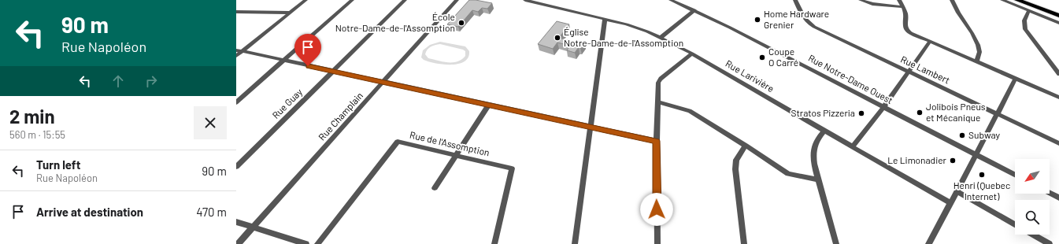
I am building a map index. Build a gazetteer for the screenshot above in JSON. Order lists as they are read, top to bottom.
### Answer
{
  "streets": {
    "street": [
      "Rue Lambert",
      "Rue Larivière",
      "Rue Notre-Dame Ouest",
      "Rue Guay",
      "Rue Champlain",
      "Rue de l'Assomption"
    ]
  },
  "places": [
    "Home Hardware Grenier",
    "École Notre-Dame-de-l'Assomption",
    "Église Notre-Dame-de-l'Assomption",
    "Coupe O Carré",
    "Jolibois Pneus et Mécanique",
    "Stratos Pizzeria",
    "Subway",
    "Le Limonadier",
    "Henri (Quebec Internet)"
  ],
  "north": "bottom left",
  "page": {
    "turn": ["90 m", "Rue Napoléon"],
    "heading": ["2 min", "560 m · 15:55"],
    "list": [
      {
        "name": "Turn left",
        "note": "Rue Napoléon",
        "value": "90 m"
      },
      {
        "name": "Arrive at destination",
        "value": "470 m"
      }
    ]
  }
}
